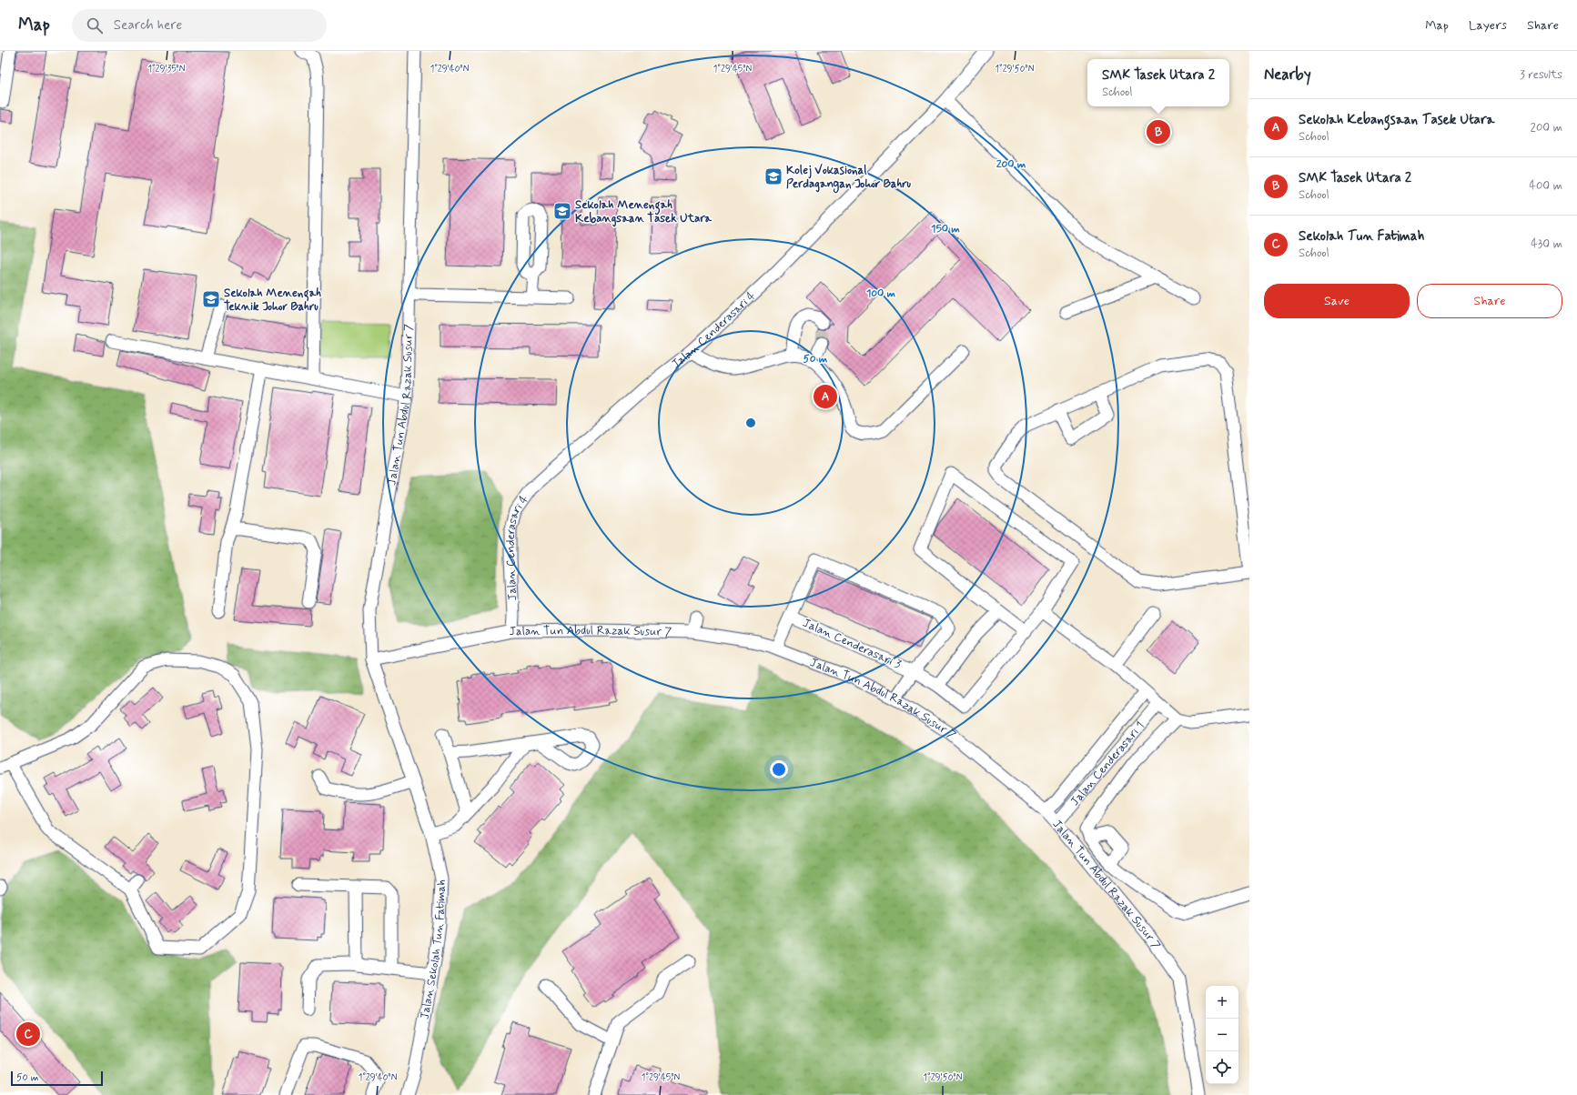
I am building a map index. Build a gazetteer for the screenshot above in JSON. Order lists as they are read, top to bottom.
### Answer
{
  "streets": {
    "street": [
      "Jalan Cenderasari 4",
      "Jalan Tun Abdul Razak Susur 7",
      "Jalan Cenderasari 3",
      "Jalan Cenderasari 1",
      "Jalan Sekolah Tun Fatimah"
    ]
  },
  "crossings": [
    ["Jalan Cenderasari 4", "Jalan Tun Abdul Razak Susur 7"],
    ["Jalan Tun Abdul Razak Susur 7", "Jalan Cenderasari 1"],
    ["Jalan Tun Abdul Razak Susur 7", "Jalan Sekolah Tun Fatimah"]
  ],
  "places": {
    "school or university": ["Kolej Vokasional Perdagangan Johor Bahru", "Sekolah Menengah Kebangsaan Tasek Utara", "Sekolah Menengah Teknik Johor Bahru"]
  },
  "scale_bar": "50 m",
  "page": {
    "header": "Map",
    "search": "Search here",
    "nav": ["Map", "Layers", "Share"],
    "heading": ["Nearby", "3 results"],
    "popup": ["SMK Tasek Utara 2", "School"],
    "list": [
      {
        "mark": "A",
        "name": "Sekolah Kebangsaan Tasek Utara",
        "note": "School",
        "value": "200 m"
      },
      {
        "mark": "B",
        "name": "SMK Tasek Utara 2",
        "note": "School",
        "value": "400 m"
      },
      {
        "mark": "C",
        "name": "Sekolah Tun Fatimah",
        "note": "School",
        "value": "430 m"
      }
    ],
    "pins": ["B", "A", "C"],
    "buttons": ["Save", "Share"],
    "map_buttons": ["+", "−"],
    "scale": "50 m"
  },
  "coordinates": [
    "1°29'35\"N",
    "1°29'40\"N",
    "1°29'45\"N",
    "1°29'50\"N"
  ],
  "rings": [
    "200 m",
    "150 m",
    "100 m",
    "50 m"
  ]
}
